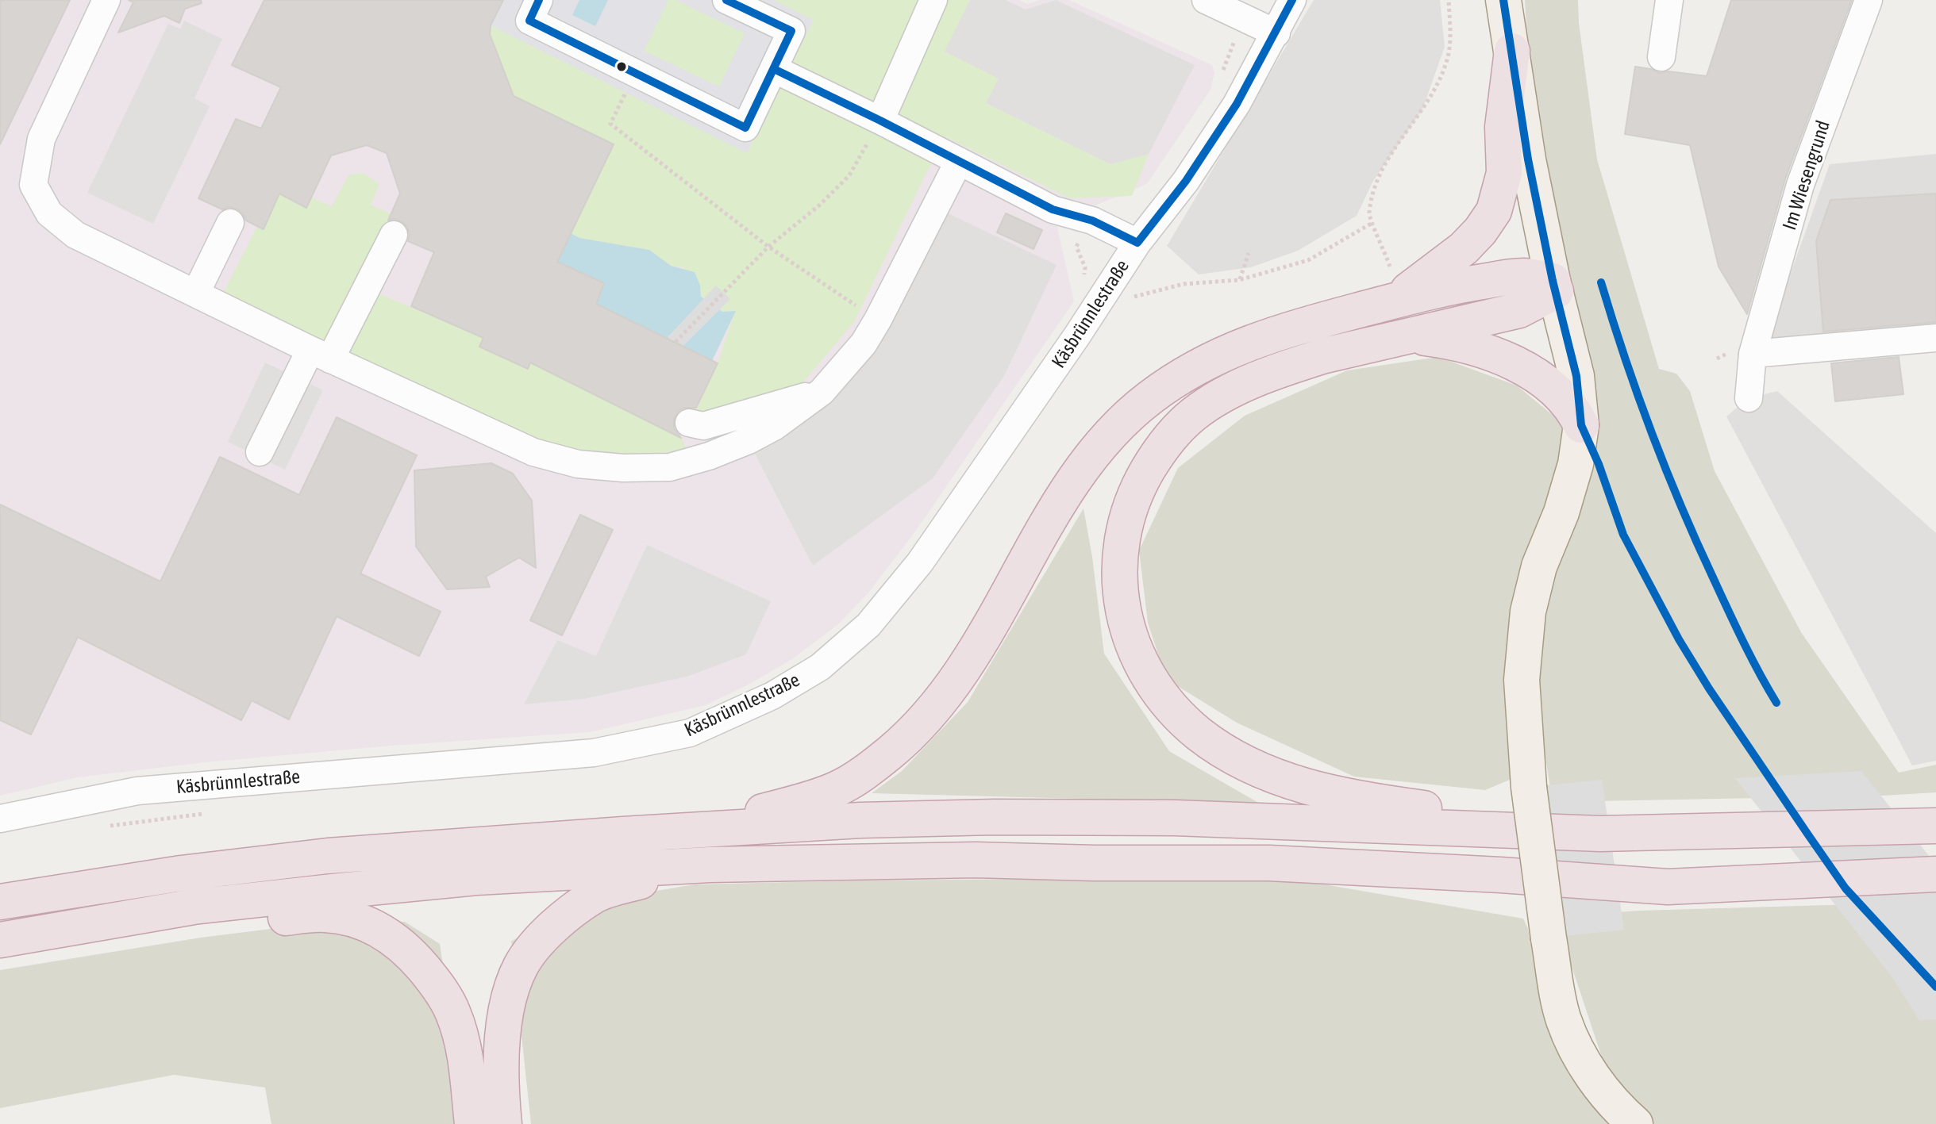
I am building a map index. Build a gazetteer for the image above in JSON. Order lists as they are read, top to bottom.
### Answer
{
  "streets": {
    "street": ["Im Wiesengrund", "Käsbrünnlestraße"]
  }
}
